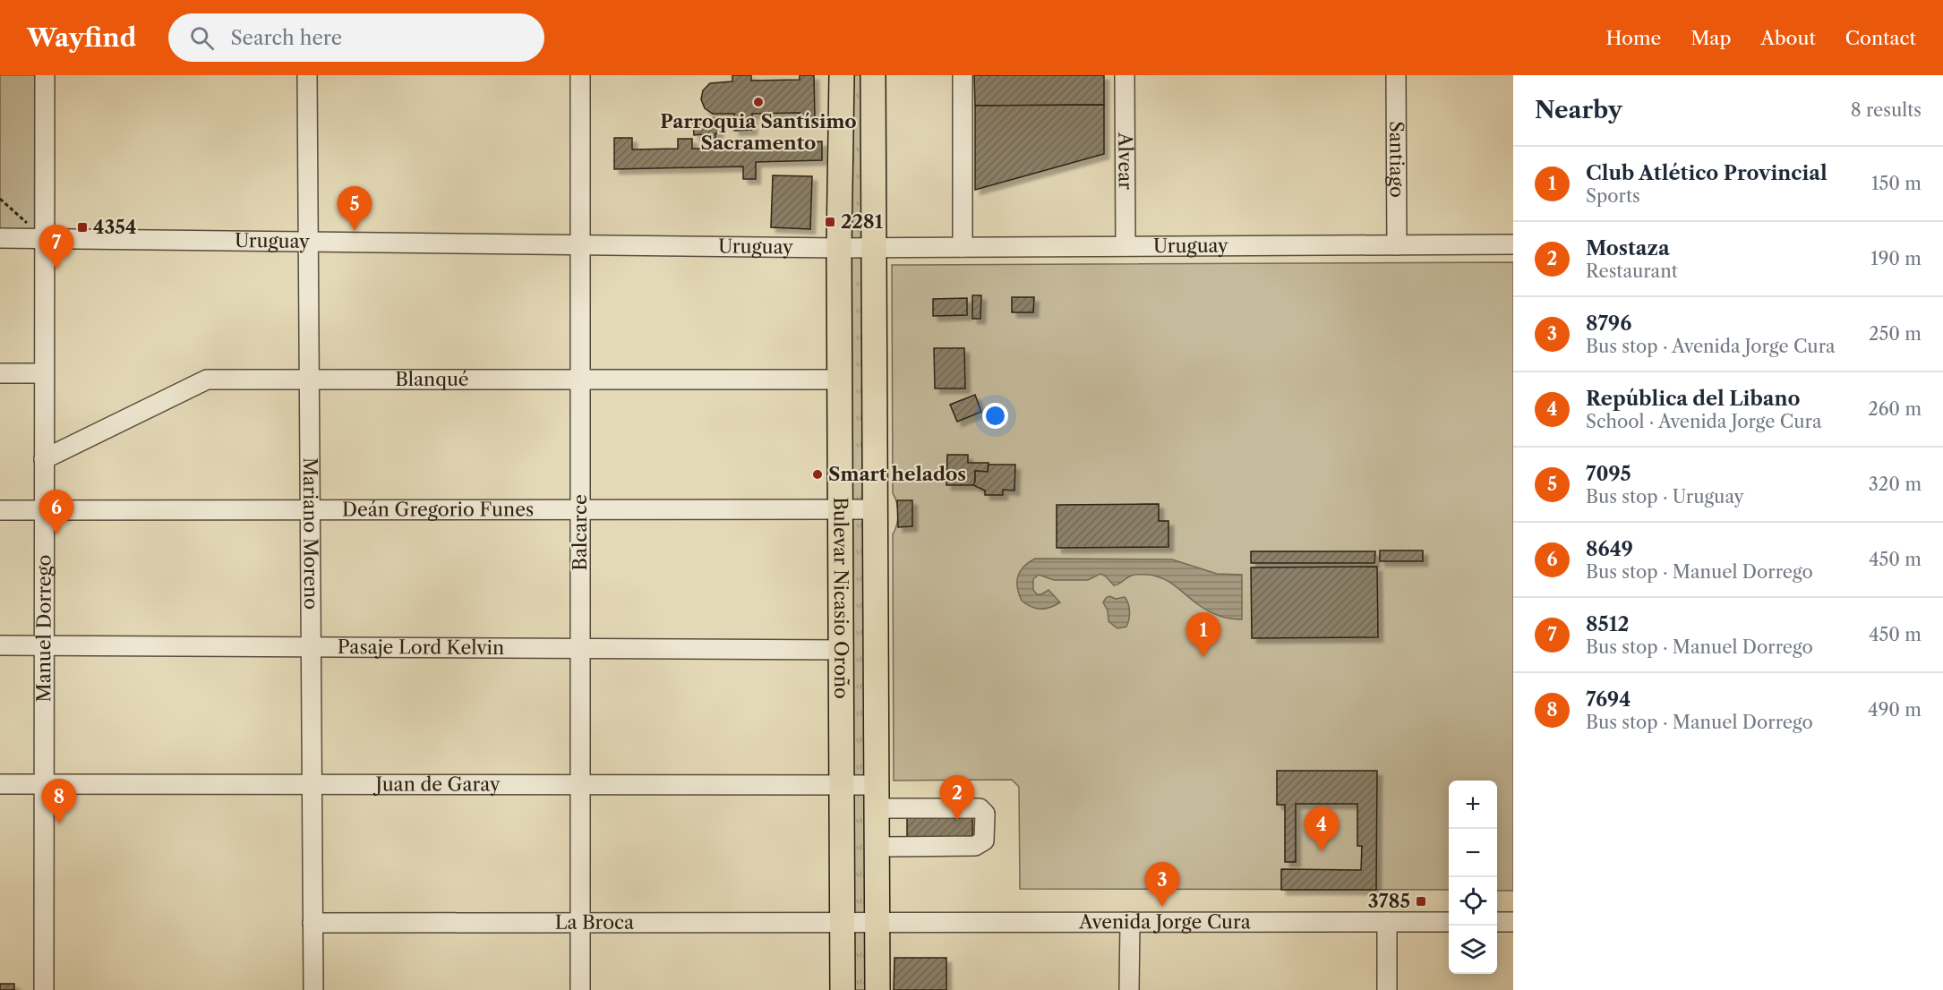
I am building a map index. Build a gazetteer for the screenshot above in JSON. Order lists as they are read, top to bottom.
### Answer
{
  "streets": {
    "main road": ["Bulevar Nicasio Oroño"],
    "street": [
      "Santiago",
      "Alvear",
      "Uruguay",
      "Blanqué",
      "Deán Gregorio Funes",
      "Mariano Moreno",
      "Balcarce",
      "Manuel Dorrego",
      "Pasaje Lord Kelvin",
      "Juan de Garay",
      "La Broca",
      "Avenida Jorge Cura"
    ]
  },
  "crossings": [
    ["Santiago", "Uruguay"],
    ["Alvear", "Uruguay"],
    ["Uruguay", "Mariano Moreno"],
    ["Uruguay", "Balcarce"],
    ["Uruguay", "Bulevar Nicasio Oroño"],
    ["Uruguay", "Manuel Dorrego"],
    ["Blanqué", "Mariano Moreno"],
    ["Blanqué", "Balcarce"],
    ["Blanqué", "Bulevar Nicasio Oroño"],
    ["Blanqué", "Manuel Dorrego"],
    ["Deán Gregorio Funes", "Mariano Moreno"],
    ["Deán Gregorio Funes", "Balcarce"],
    ["Deán Gregorio Funes", "Bulevar Nicasio Oroño"],
    ["Deán Gregorio Funes", "Manuel Dorrego"],
    ["Mariano Moreno", "Pasaje Lord Kelvin"],
    ["Mariano Moreno", "Juan de Garay"],
    ["Mariano Moreno", "La Broca"],
    ["Balcarce", "Pasaje Lord Kelvin"],
    ["Balcarce", "Juan de Garay"],
    ["Balcarce", "La Broca"],
    ["Bulevar Nicasio Oroño", "Pasaje Lord Kelvin"],
    ["Bulevar Nicasio Oroño", "Juan de Garay"],
    ["Bulevar Nicasio Oroño", "La Broca"],
    ["Bulevar Nicasio Oroño", "Avenida Jorge Cura"],
    ["Manuel Dorrego", "Pasaje Lord Kelvin"],
    ["Manuel Dorrego", "Juan de Garay"],
    ["La Broca", "Avenida Jorge Cura"]
  ],
  "places": {
    "other": ["Parroquia Santísimo Sacramento", "Smart helados"],
    "transit": ["2281", "4354", "3785"]
  },
  "page": {
    "header": "Wayfind",
    "search": "Search here",
    "nav": [
      "Home",
      "Map",
      "About",
      "Contact"
    ],
    "heading": ["Nearby", "8 results"],
    "list": [
      {
        "mark": "1",
        "name": "Club Atlético Provincial",
        "note": "Sports",
        "value": "150 m"
      },
      {
        "mark": "2",
        "name": "Mostaza",
        "note": "Restaurant",
        "value": "190 m"
      },
      {
        "mark": "3",
        "name": "8796",
        "note": "Bus stop · Avenida Jorge Cura",
        "value": "250 m"
      },
      {
        "mark": "4",
        "name": "República del Libano",
        "note": "School · Avenida Jorge Cura",
        "value": "260 m"
      },
      {
        "mark": "5",
        "name": "7095",
        "note": "Bus stop · Uruguay",
        "value": "320 m"
      },
      {
        "mark": "6",
        "name": "8649",
        "note": "Bus stop · Manuel Dorrego",
        "value": "450 m"
      },
      {
        "mark": "7",
        "name": "8512",
        "note": "Bus stop · Manuel Dorrego",
        "value": "450 m"
      },
      {
        "mark": "8",
        "name": "7694",
        "note": "Bus stop · Manuel Dorrego",
        "value": "490 m"
      }
    ],
    "pins": [
      "5",
      "7",
      "6",
      "1",
      "2",
      "8",
      "4",
      "3"
    ],
    "map_buttons": ["+", "−"]
  }
}
